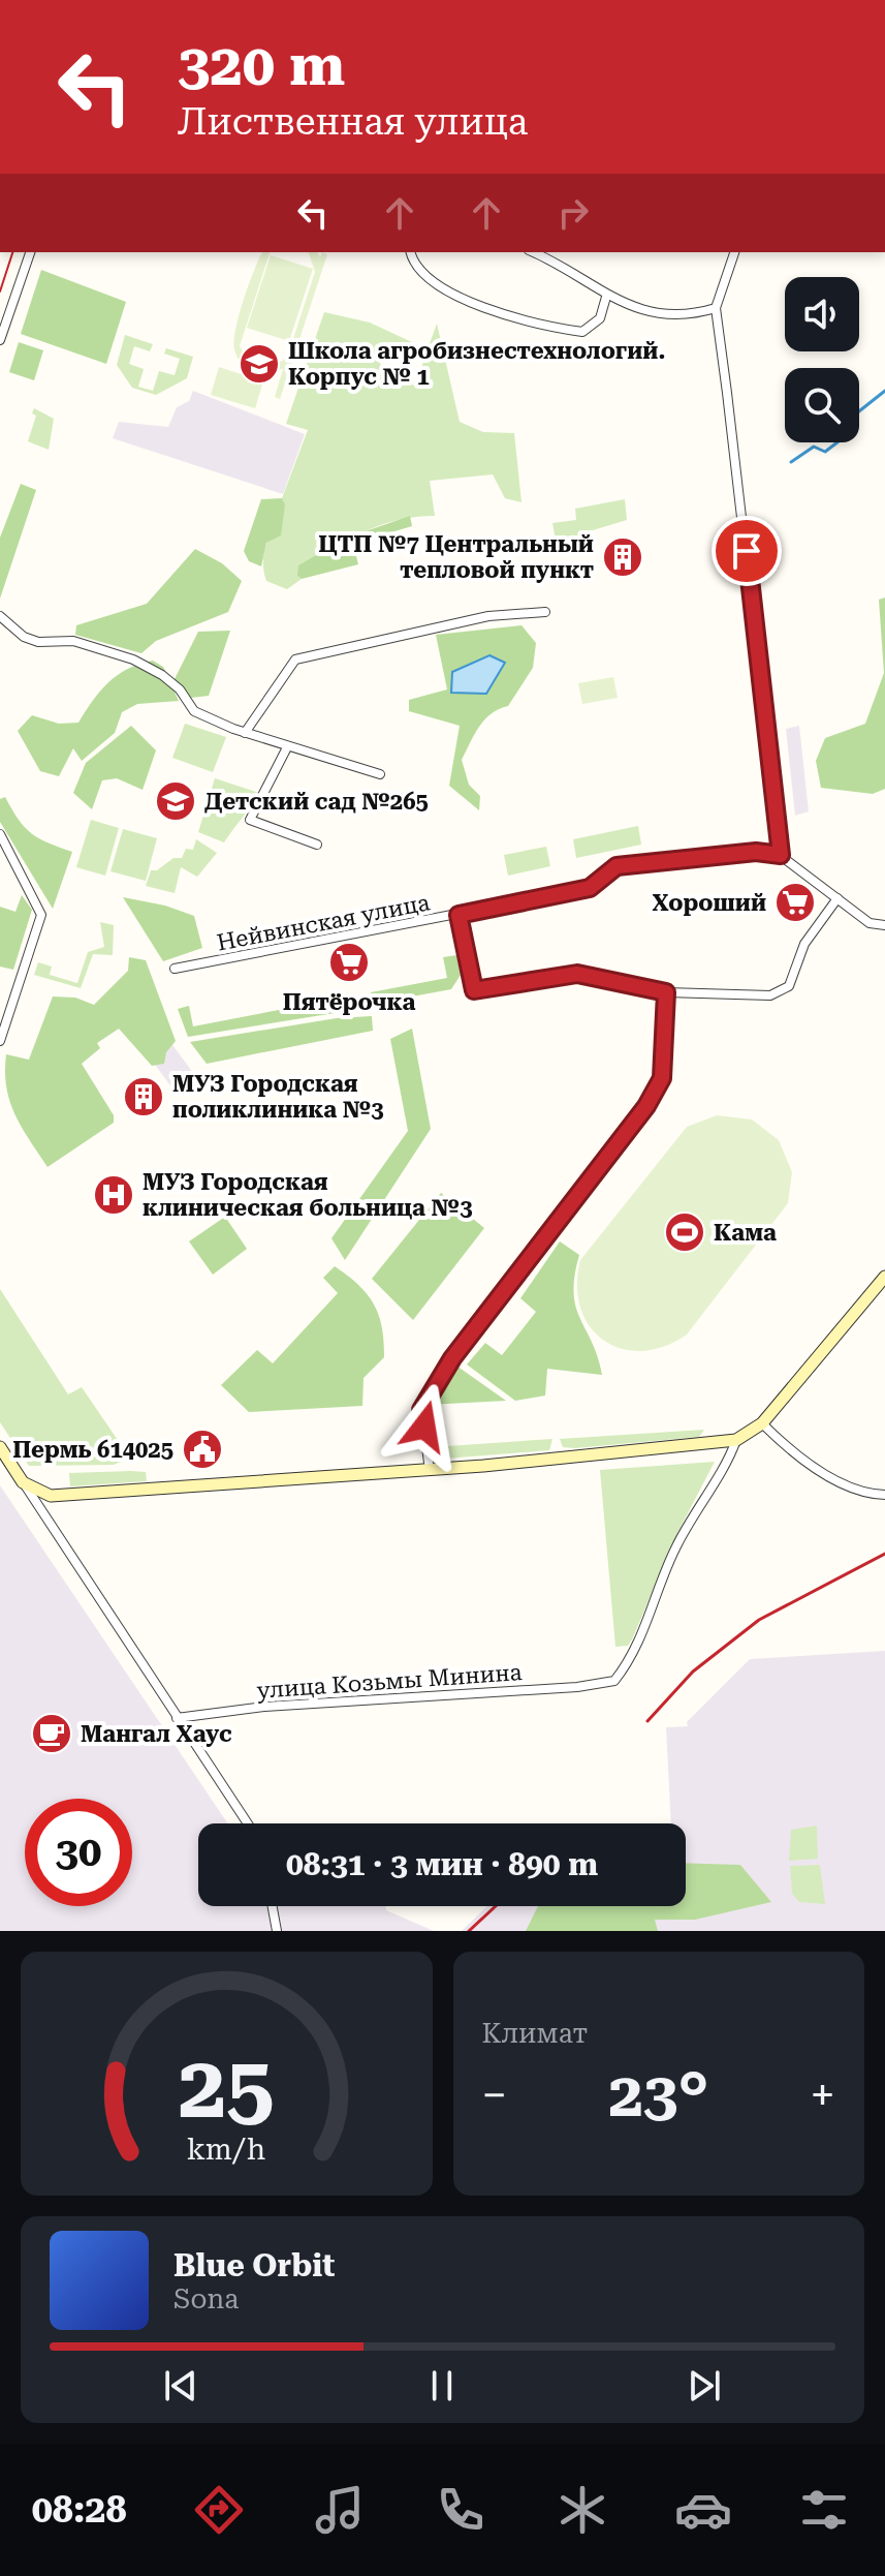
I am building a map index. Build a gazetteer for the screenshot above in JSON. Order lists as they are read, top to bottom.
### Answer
{
  "streets": {
    "street": ["Нейвинская улица", "улица Козьмы Минина"]
  },
  "places": {
    "school or university": ["Школа агробизнестехнологий. Корпус № 1", "Детский сад №265"],
    "building": ["ЦТП №7 Центральный тепловой пункт", "МУЗ Городская поликлиника №3"],
    "supermarket": ["Хороший", "Пятёрочка"],
    "hospital": ["МУЗ Городская клиническая больница №3"],
    "sports": ["Кама"],
    "public building": ["Пермь 614025"],
    "cafe": ["Мангал Хаус"]
  },
  "page": {
    "turn": ["320 m", "Лиственная улица"],
    "limit": "30",
    "trip": "08:31 · 3 мин · 890 m",
    "tile": "Климат",
    "heat": ["−", "23°", "+"],
    "song": ["Blue Orbit", "Sona"],
    "tabs": "08:28",
    "gauge": ["25", "km/h"]
  }
}
